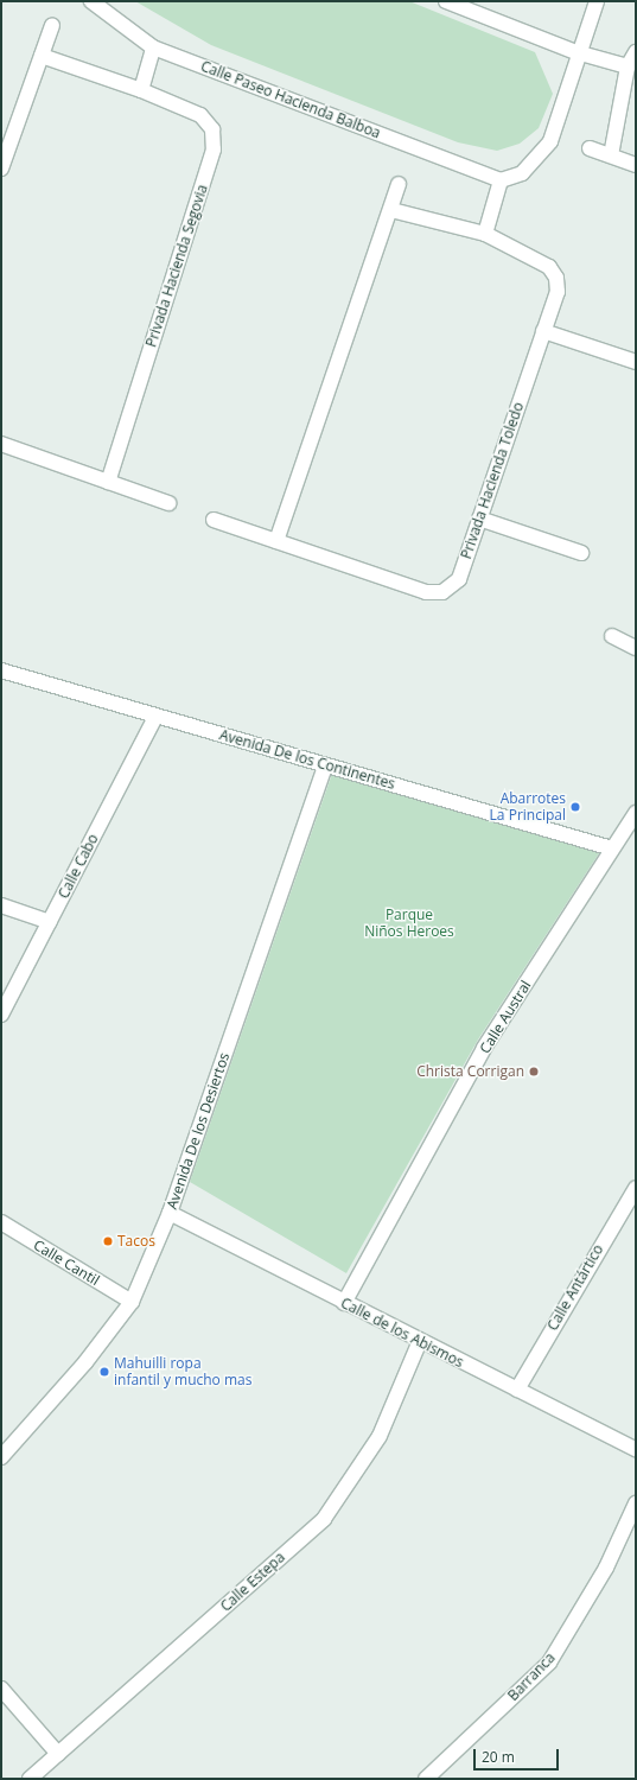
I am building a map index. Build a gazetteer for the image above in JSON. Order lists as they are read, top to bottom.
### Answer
{
  "streets": {
    "street": [
      "Calle Paseo Hacienda Balboa",
      "Privada Hacienda Segovia",
      "Privada Hacienda Toledo",
      "Avenida De los Continentes",
      "Calle Cabo",
      "Calle Austral",
      "Avenida De los Desiertos",
      "Calle Cantil",
      "Calle Antártico",
      "Calle de los Abismos",
      "Calle Estepa",
      "Barranca"
    ]
  },
  "crossings": [
    ["Avenida De los Continentes", "Calle Cabo"],
    ["Avenida De los Continentes", "Calle Austral"],
    ["Avenida De los Continentes", "Avenida De los Desiertos"],
    ["Calle Austral", "Calle de los Abismos"],
    ["Avenida De los Desiertos", "Calle Cantil"],
    ["Avenida De los Desiertos", "Calle de los Abismos"],
    ["Calle Antártico", "Calle de los Abismos"],
    ["Calle de los Abismos", "Calle Estepa"]
  ],
  "parks": ["Parque Niños Heroes"],
  "places": [
    "Abarrotes La Principal",
    "Christa Corrigan",
    "Tacos",
    "Mahuilli ropa infantil y mucho mas"
  ],
  "scale_bar": "20 m"
}
